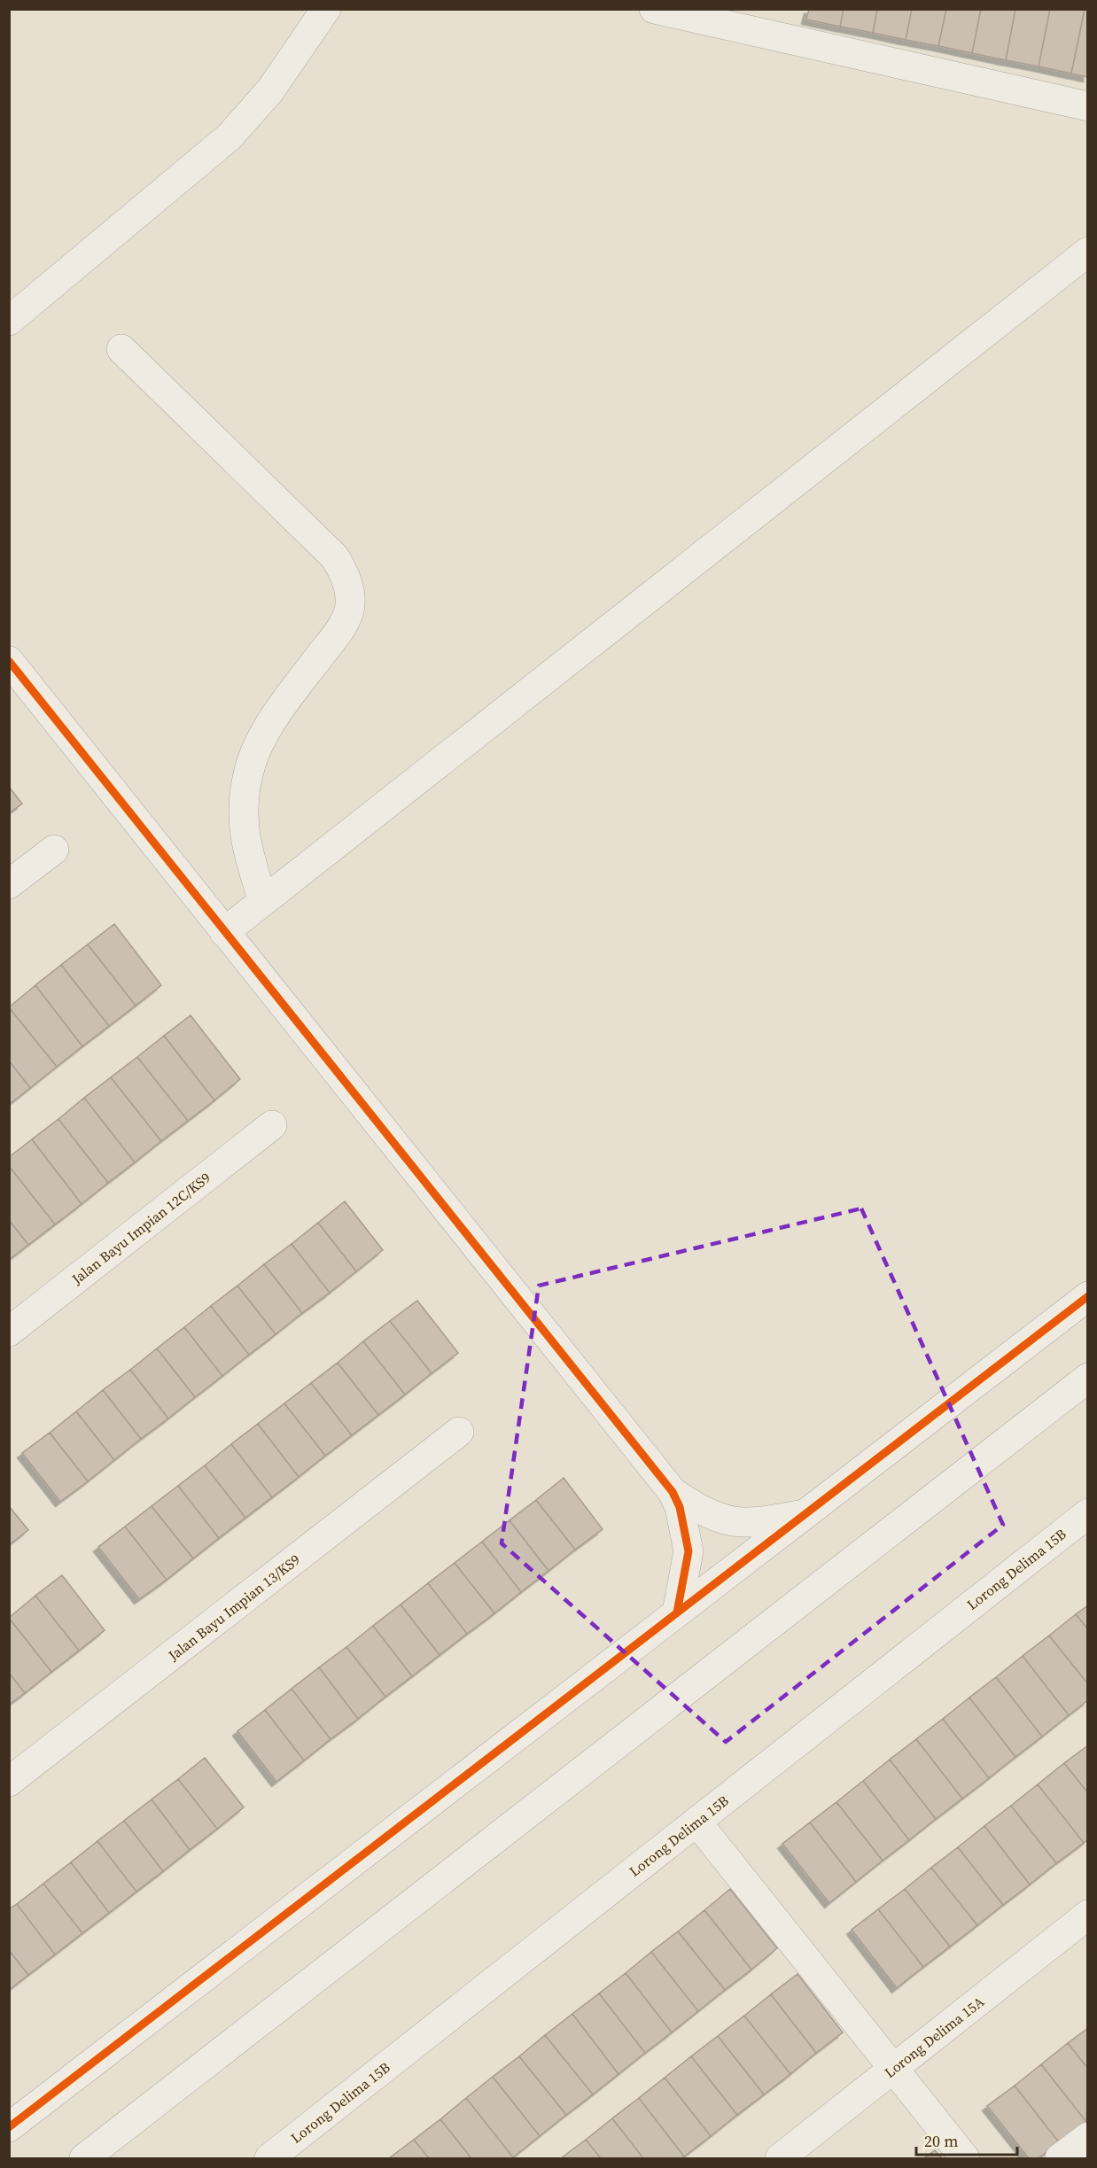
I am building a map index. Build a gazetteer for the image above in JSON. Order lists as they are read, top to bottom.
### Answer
{
  "streets": {
    "street": [
      "Jalan Bayu Impian 12C/KS9",
      "Lorong Delima 15B",
      "Jalan Bayu Impian 13/KS9",
      "Lorong Delima 15A"
    ]
  },
  "scale_bar": "20 m"
}
